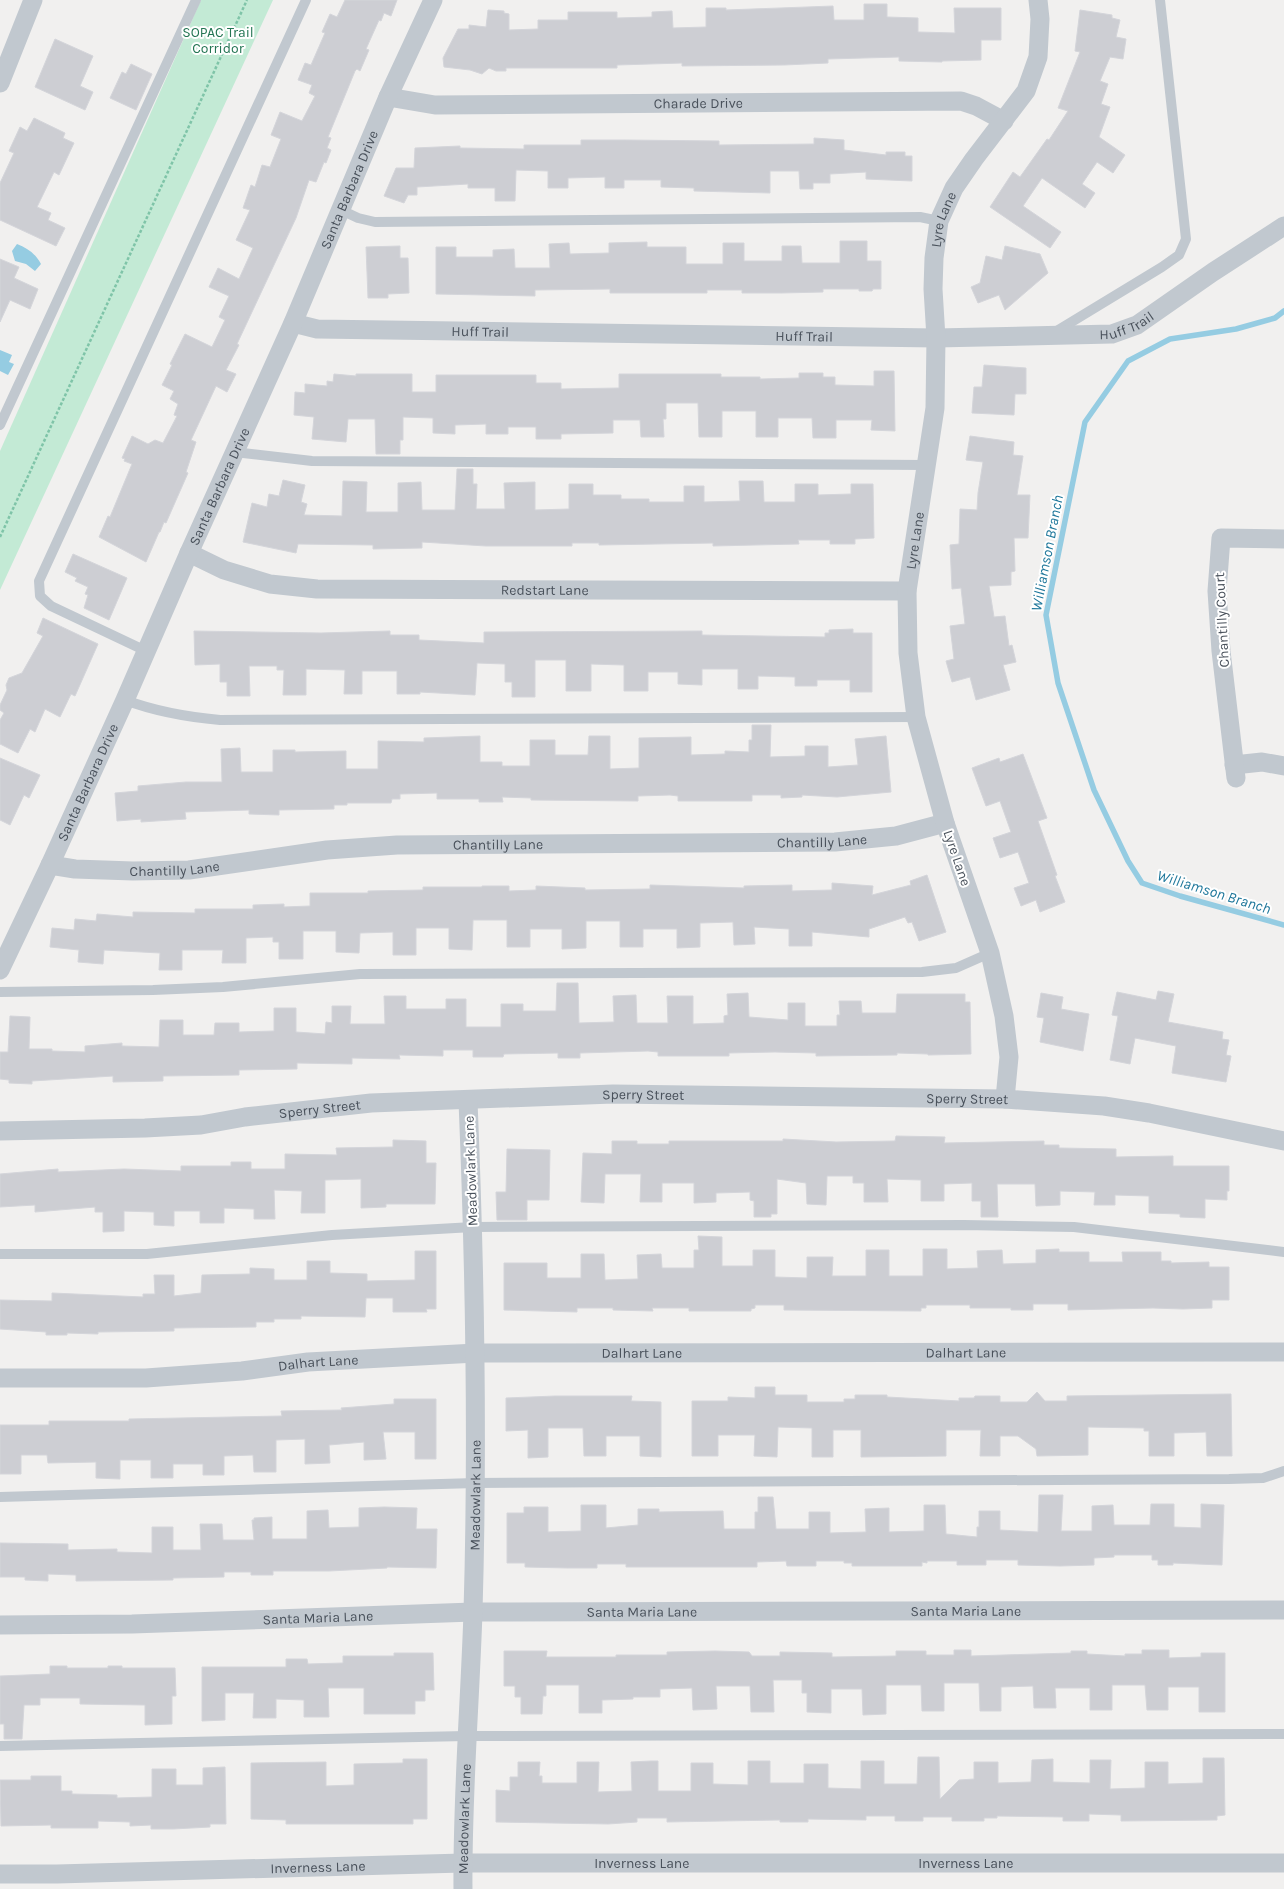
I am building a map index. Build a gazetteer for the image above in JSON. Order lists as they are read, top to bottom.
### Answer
{
  "streets": {
    "street": [
      "Charade Drive",
      "Santa Barbara Drive",
      "Lyre Lane",
      "Huff Trail",
      "Redstart Lane",
      "Chantilly Court",
      "Chantilly Lane",
      "Sperry Street",
      "Meadowlark Lane",
      "Dalhart Lane",
      "Santa Maria Lane",
      "Inverness Lane"
    ]
  },
  "crossings": [
    ["Charade Drive", "Santa Barbara Drive"],
    ["Charade Drive", "Lyre Lane"],
    ["Santa Barbara Drive", "Huff Trail"],
    ["Santa Barbara Drive", "Redstart Lane"],
    ["Santa Barbara Drive", "Chantilly Lane"],
    ["Lyre Lane", "Huff Trail"],
    ["Lyre Lane", "Redstart Lane"],
    ["Lyre Lane", "Chantilly Lane"],
    ["Lyre Lane", "Sperry Street"],
    ["Sperry Street", "Meadowlark Lane"],
    ["Meadowlark Lane", "Dalhart Lane"],
    ["Meadowlark Lane", "Santa Maria Lane"],
    ["Meadowlark Lane", "Inverness Lane"]
  ],
  "water": ["Williamson Branch"],
  "parks": ["SOPAC Trail Corridor"]
}
